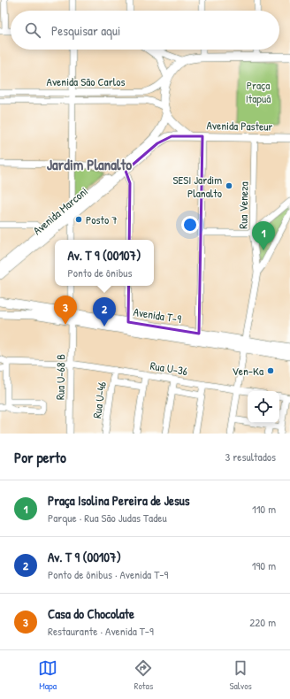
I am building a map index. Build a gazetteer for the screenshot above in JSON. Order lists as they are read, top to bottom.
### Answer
{
  "streets": {
    "main road": ["Avenida Pasteur", "Avenida Marconi", "Avenida T-9"],
    "street": [
      "Avenida São Carlos",
      "Rua Veneza",
      "Rua U-36",
      "Rua U-68 B",
      "Rua U-46"
    ]
  },
  "crossings": [
    ["Avenida São Carlos", "Avenida Marconi"],
    ["Avenida Pasteur", "Rua Veneza"],
    ["Avenida Pasteur", "Avenida Marconi"],
    ["Avenida T-9", "Rua U-68 B"],
    ["Rua U-36", "Rua U-68 B"],
    ["Rua U-36", "Rua U-46"]
  ],
  "districts": ["Jardim Planalto"],
  "parks": ["Praça Itapuã"],
  "places": ["SESI Jardim Planalto", "Posto 7", "Ven-Ka"],
  "page": {
    "search": "Pesquisar aqui",
    "pins": ["1", "3", "2"],
    "popup": ["Av. T 9 (00107)", "Ponto de ônibus"],
    "heading": ["Por perto", "3 resultados"],
    "list": [
      {
        "mark": "1",
        "name": "Praça Isolina Pereira de Jesus",
        "note": "Parque · Rua São Judas Tadeu",
        "value": "110 m"
      },
      {
        "mark": "2",
        "name": "Av. T 9 (00107)",
        "note": "Ponto de ônibus · Avenida T-9",
        "value": "190 m"
      },
      {
        "mark": "3",
        "name": "Casa do Chocolate",
        "note": "Restaurante · Avenida T-9",
        "value": "220 m"
      }
    ],
    "nav": ["Mapa", "Rotas", "Salvos"]
  }
}
